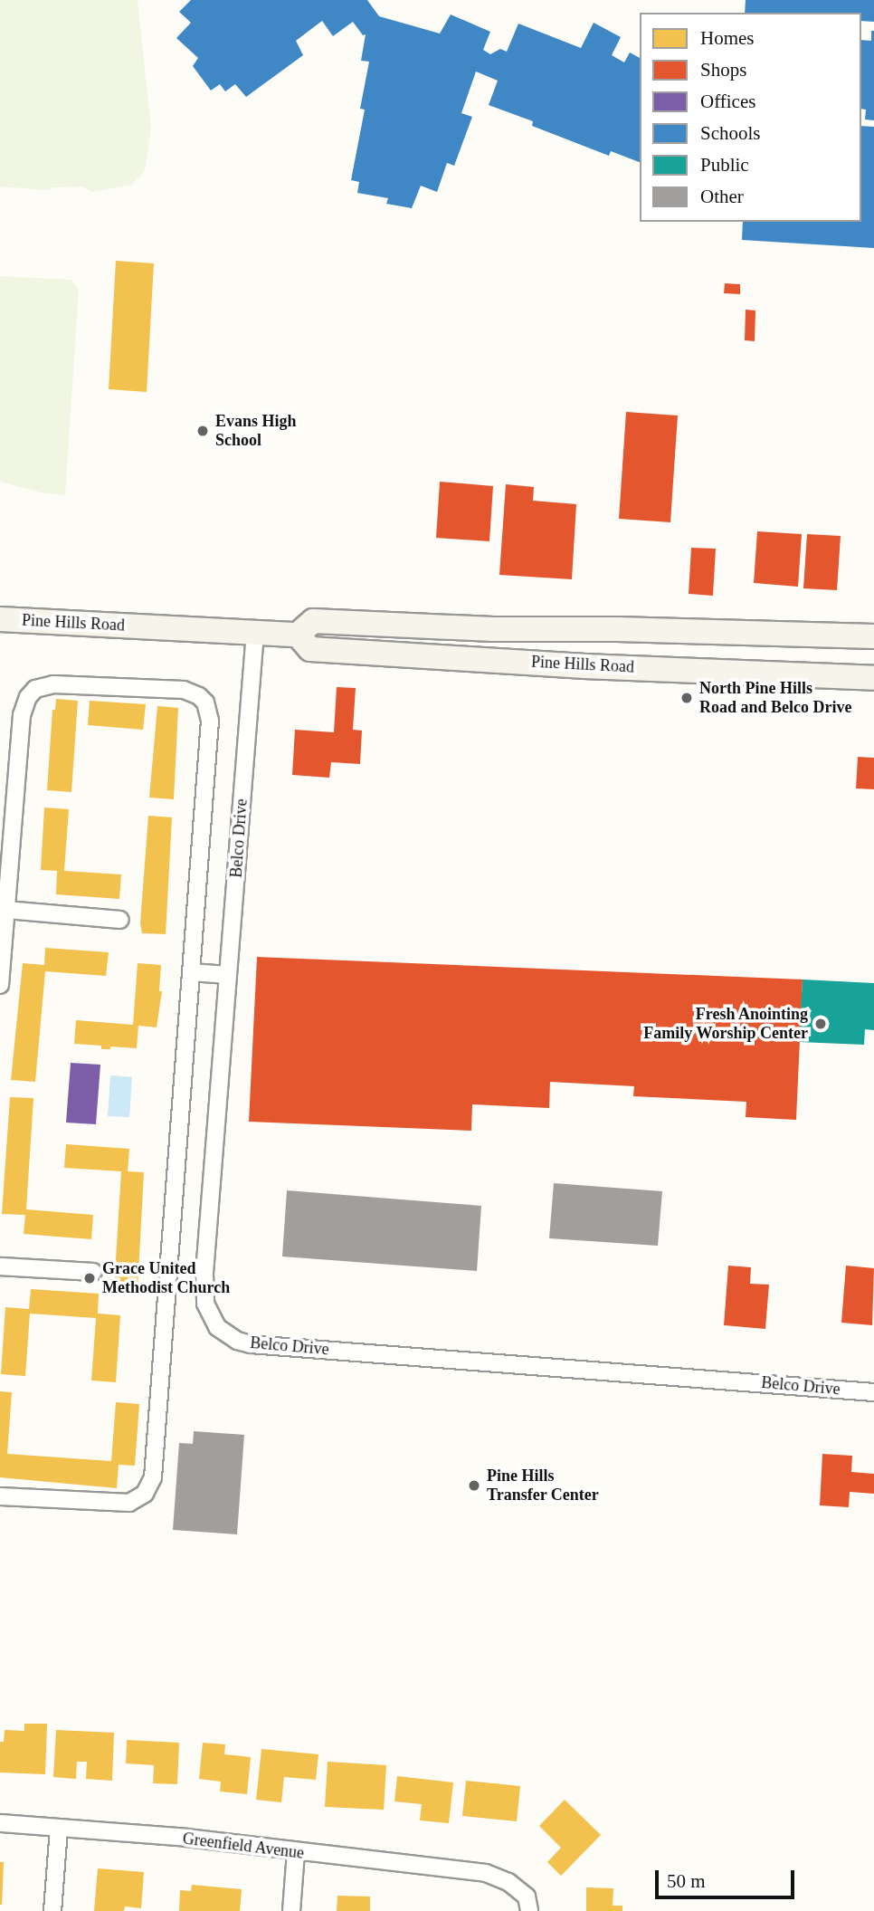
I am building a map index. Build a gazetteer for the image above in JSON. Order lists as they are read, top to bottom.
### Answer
{
  "streets": {
    "main road": ["Pine Hills Road"],
    "street": ["Belco Drive", "Greenfield Avenue"]
  },
  "crossings": [
    ["Pine Hills Road", "Belco Drive"]
  ],
  "places": [
    "Evans High School",
    "North Pine Hills Road and Belco Drive",
    "Fresh Anointing Family Worship Center",
    "Grace United Methodist Church",
    "Pine Hills Transfer Center"
  ],
  "legend": [
    "Homes",
    "Shops",
    "Offices",
    "Schools",
    "Public",
    "Other"
  ],
  "scale_bar": "50 m"
}
